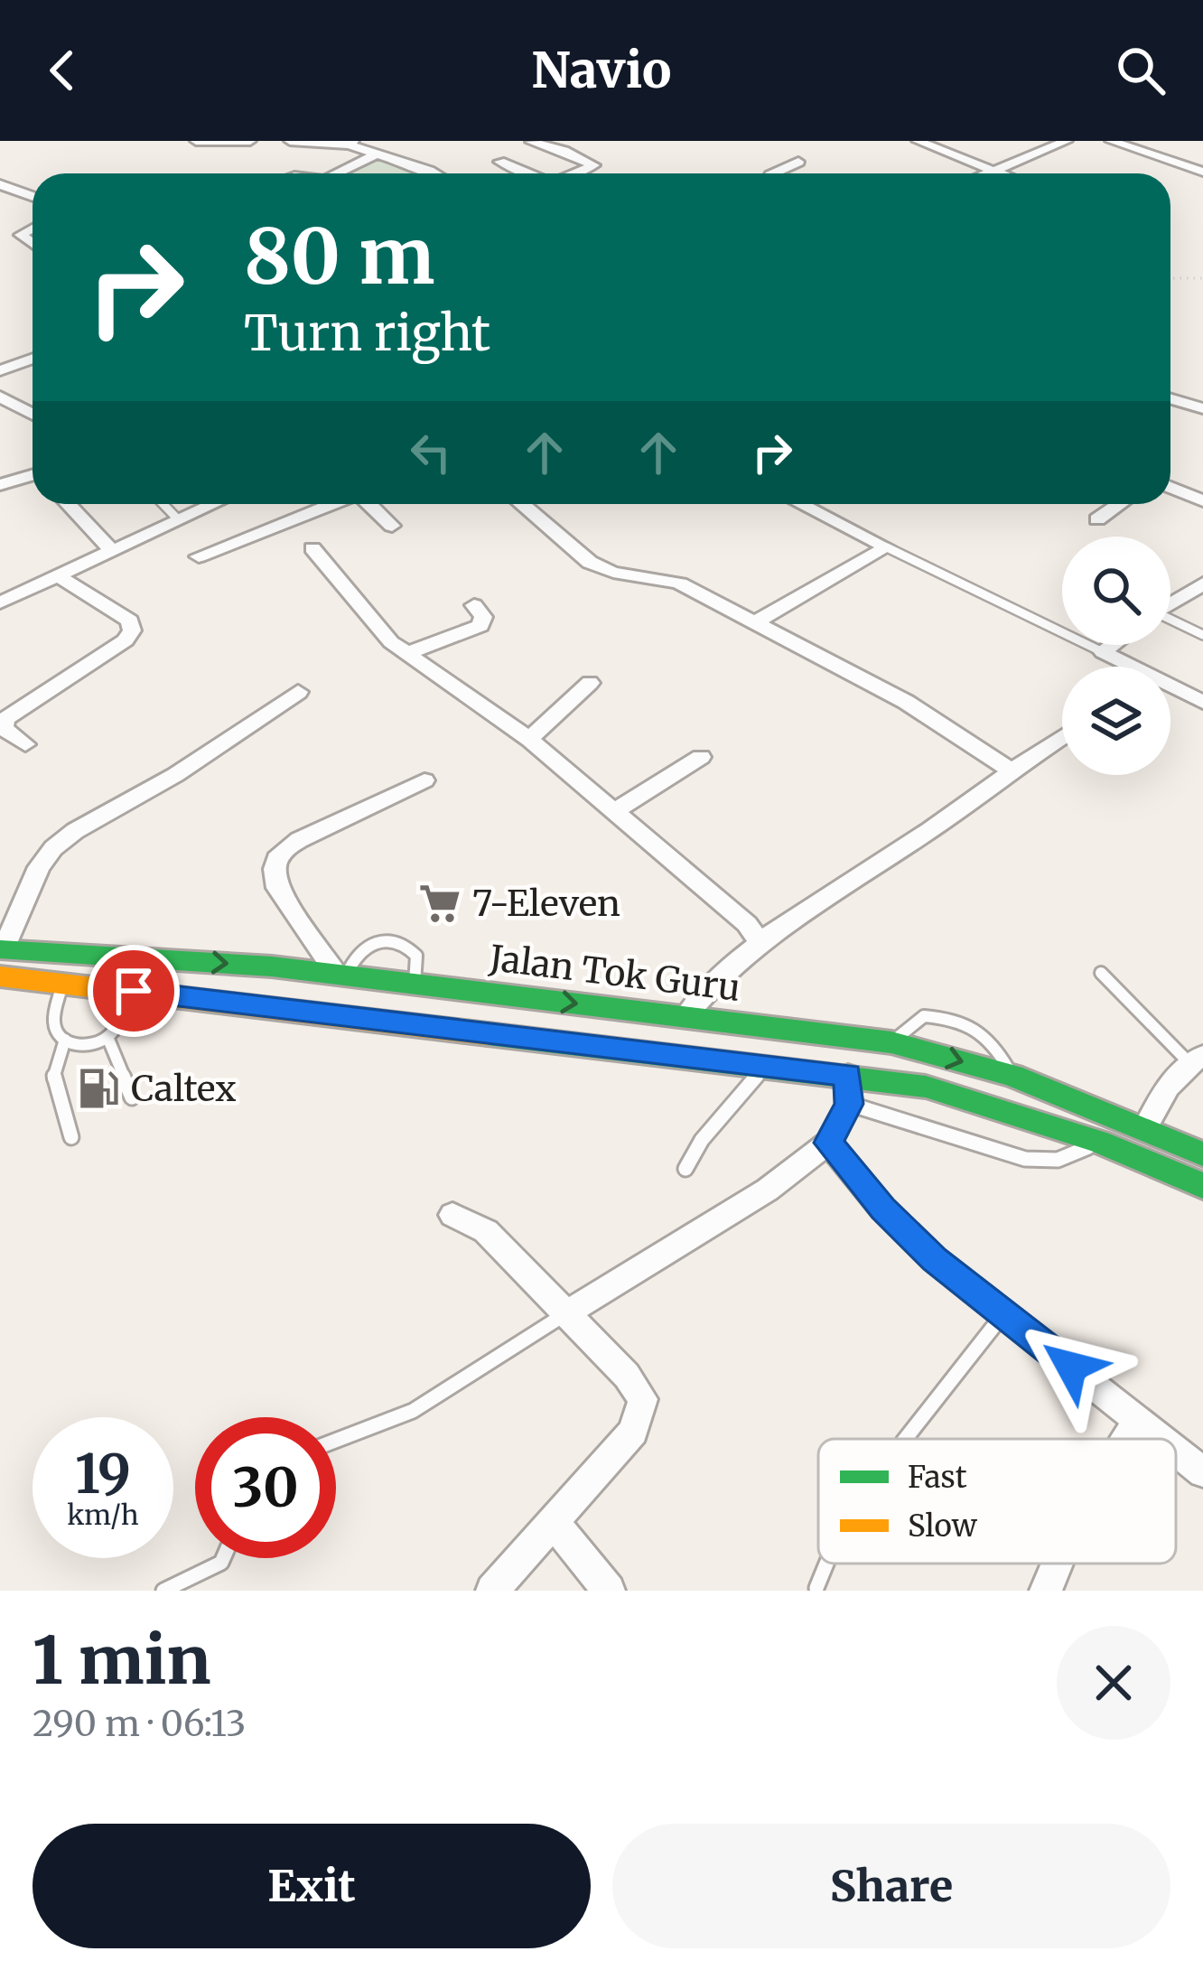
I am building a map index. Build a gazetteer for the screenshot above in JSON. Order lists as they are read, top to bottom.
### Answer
{
  "streets": {
    "main road": ["Jalan Tok Guru"]
  },
  "places": {
    "supermarket": ["7-Eleven"],
    "fuel station": ["Caltex"]
  },
  "legend": ["Fast", "Slow"],
  "page": {
    "header": "Navio",
    "turn": ["80 m", "Turn right"],
    "speed": "19 km/h",
    "limit": "30",
    "heading": ["1 min", "290 m · 06:13"],
    "buttons": ["Exit", "Share"]
  }
}
